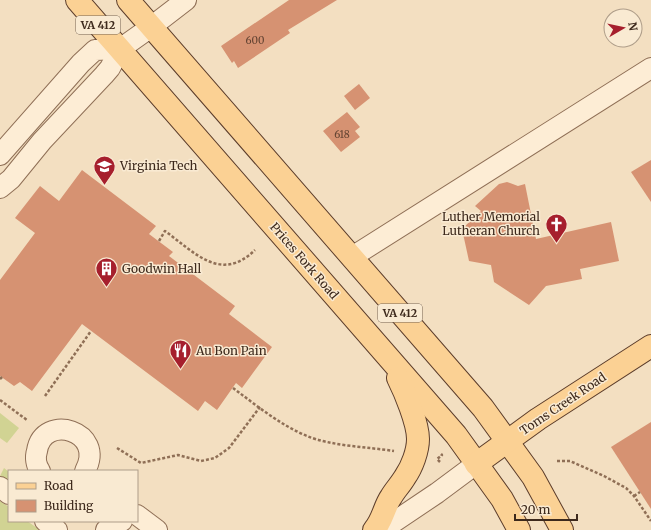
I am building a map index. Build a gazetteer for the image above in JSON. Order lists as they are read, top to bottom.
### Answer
{
  "streets": {
    "main road": ["VA 412", "Prices Fork Road", "Toms Creek Road"]
  },
  "crossings": [
    ["VA 412", "Toms Creek Road"],
    ["Prices Fork Road", "Toms Creek Road"]
  ],
  "places": {
    "school or university": ["Virginia Tech"],
    "church": ["Luther Memorial Lutheran Church"],
    "building": ["Goodwin Hall"],
    "restaurant": ["Au Bon Pain"]
  },
  "house_numbers": ["600", "618"],
  "legend": ["Road", "Building"],
  "scale_bar": "20 m",
  "north": "right"
}
